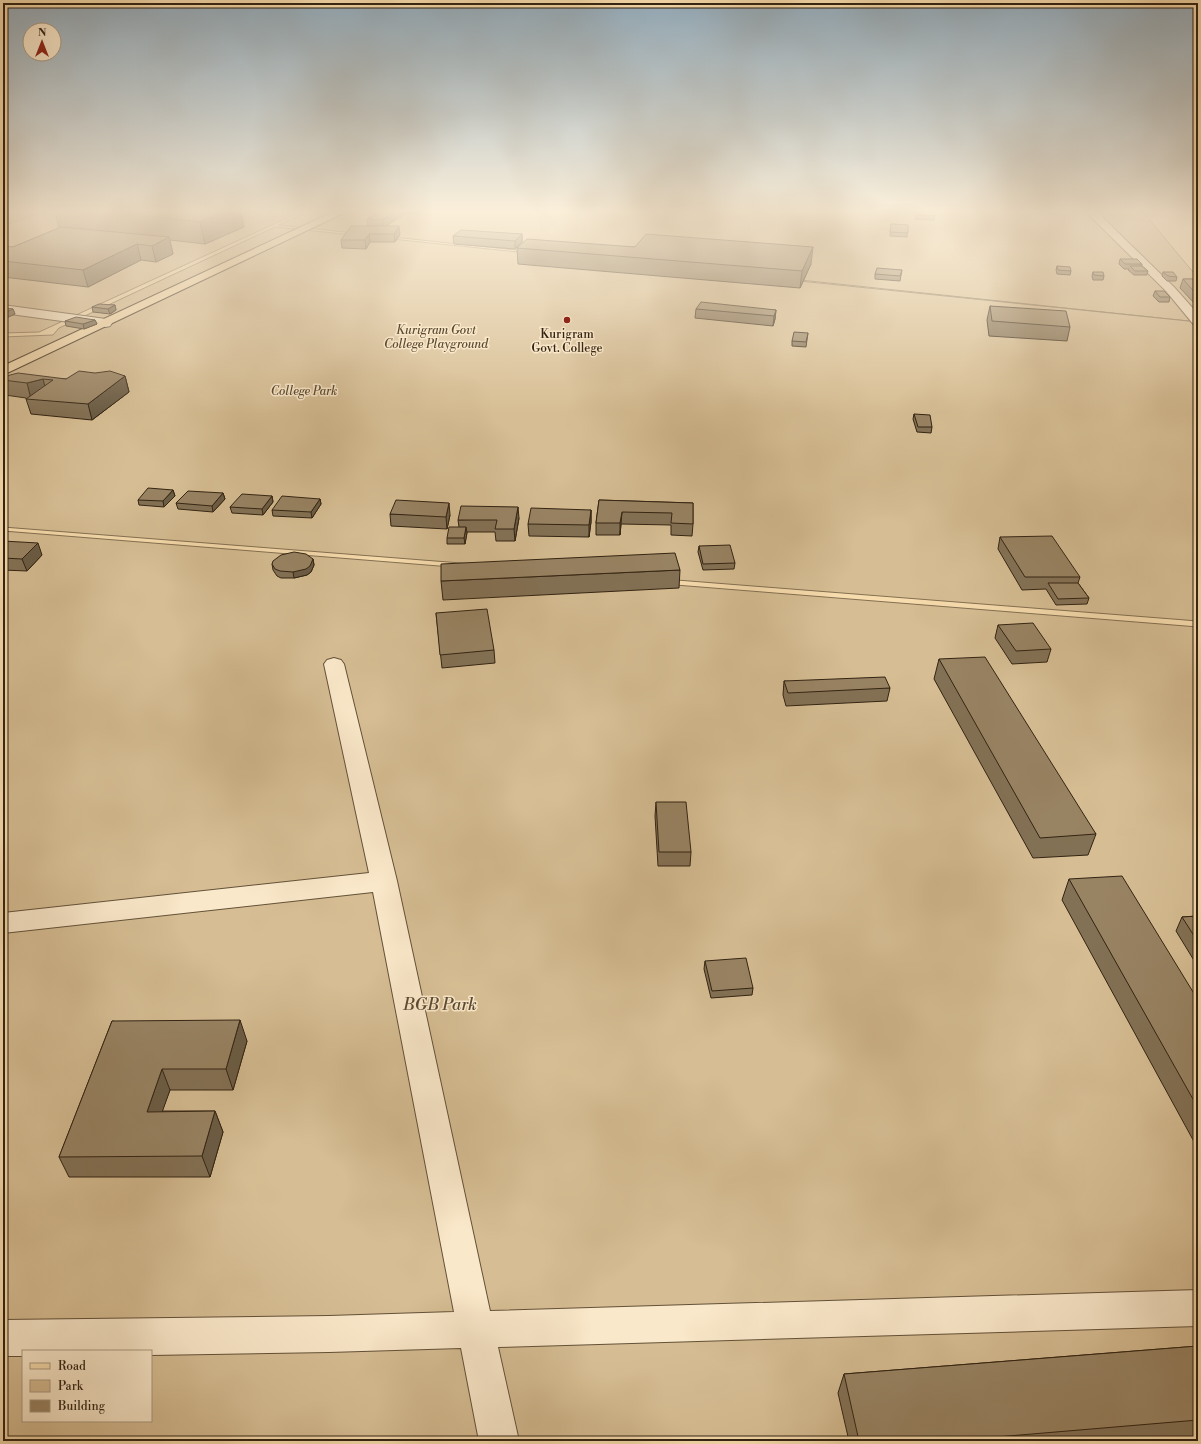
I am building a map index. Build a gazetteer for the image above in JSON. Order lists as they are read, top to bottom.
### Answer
{
  "parks": ["Kurigram Govt College Playground", "College Park", "BGB Park"],
  "places": ["Kurigram Govt. College"],
  "legend": ["Road", "Park", "Building"],
  "north": "top"
}
